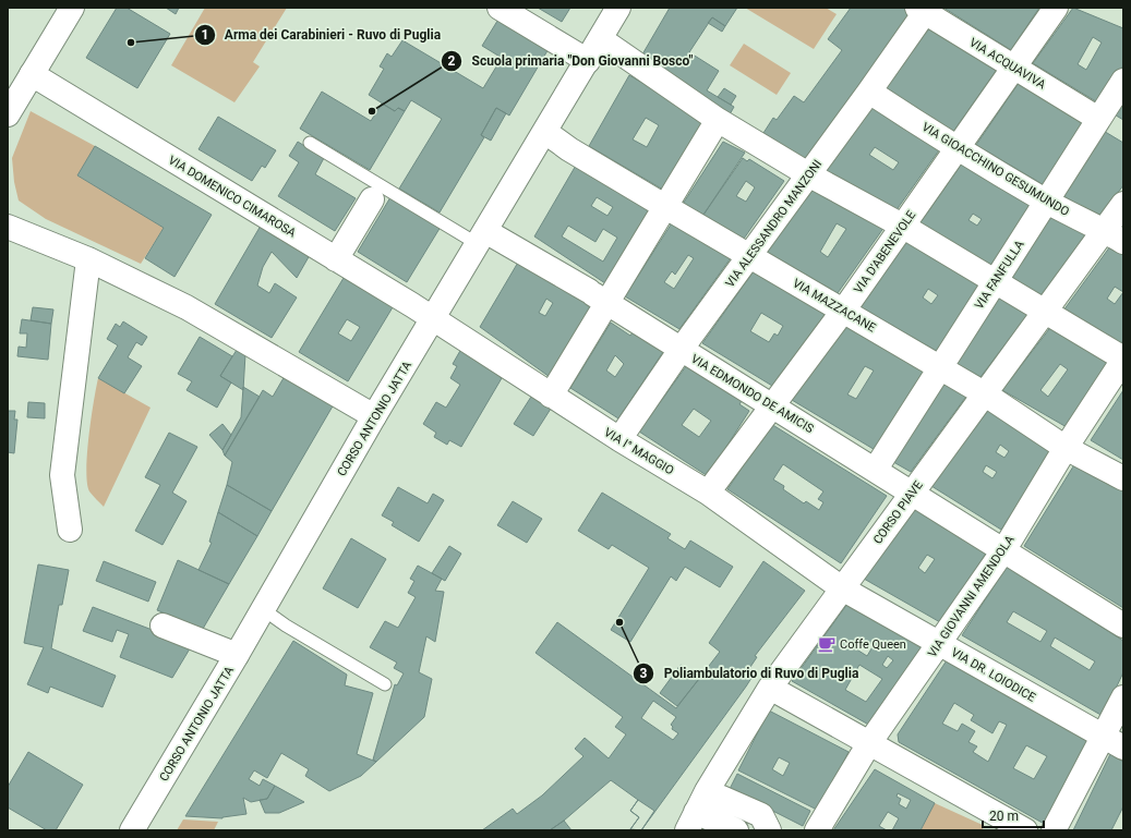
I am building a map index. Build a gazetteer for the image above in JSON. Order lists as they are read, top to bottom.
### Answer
{
  "streets": {
    "street": [
      "VIA ACQUAVIVA",
      "VIA GIOACCHINO GESUMUNDO",
      "VIA DOMENICO CIMAROSA",
      "VIA ALESSANDRO MANZONI",
      "VIA D'ABENEVOLE",
      "VIA FANFULLA",
      "VIA MAZZACANE",
      "VIA EDMONDO DE AMICIS",
      "CORSO ANTONIO JATTA",
      "VIA I° MAGGIO",
      "CORSO PIAVE",
      "VIA GIOVANNI AMENDOLA",
      "VIA DR. LOIODICE"
    ]
  },
  "crossings": [
    ["VIA ACQUAVIVA", "VIA ALESSANDRO MANZONI"],
    ["VIA ACQUAVIVA", "VIA D'ABENEVOLE"],
    ["VIA ACQUAVIVA", "VIA FANFULLA"],
    ["VIA GIOACCHINO GESUMUNDO", "VIA ALESSANDRO MANZONI"],
    ["VIA GIOACCHINO GESUMUNDO", "VIA D'ABENEVOLE"],
    ["VIA GIOACCHINO GESUMUNDO", "VIA FANFULLA"],
    ["VIA GIOACCHINO GESUMUNDO", "CORSO PIAVE"],
    ["VIA DOMENICO CIMAROSA", "CORSO ANTONIO JATTA"],
    ["VIA DOMENICO CIMAROSA", "VIA I° MAGGIO"],
    ["VIA ALESSANDRO MANZONI", "VIA MAZZACANE"],
    ["VIA ALESSANDRO MANZONI", "VIA EDMONDO DE AMICIS"],
    ["VIA ALESSANDRO MANZONI", "VIA I° MAGGIO"],
    ["VIA D'ABENEVOLE", "VIA MAZZACANE"],
    ["VIA D'ABENEVOLE", "VIA EDMONDO DE AMICIS"],
    ["VIA D'ABENEVOLE", "VIA I° MAGGIO"],
    ["VIA FANFULLA", "VIA MAZZACANE"],
    ["VIA FANFULLA", "VIA EDMONDO DE AMICIS"],
    ["VIA MAZZACANE", "CORSO ANTONIO JATTA"],
    ["VIA MAZZACANE", "CORSO PIAVE"],
    ["VIA MAZZACANE", "VIA GIOVANNI AMENDOLA"],
    ["VIA EDMONDO DE AMICIS", "CORSO ANTONIO JATTA"],
    ["VIA EDMONDO DE AMICIS", "CORSO PIAVE"],
    ["VIA EDMONDO DE AMICIS", "VIA GIOVANNI AMENDOLA"],
    ["CORSO ANTONIO JATTA", "VIA I° MAGGIO"],
    ["VIA I° MAGGIO", "CORSO PIAVE"],
    ["VIA I° MAGGIO", "VIA DR. LOIODICE"],
    ["CORSO PIAVE", "VIA DR. LOIODICE"],
    ["VIA GIOVANNI AMENDOLA", "VIA DR. LOIODICE"]
  ],
  "places": {
    "other": ["Arma dei Carabinieri - Ruvo di Puglia", "Scuola primaria \"Don Giovanni Bosco\"", "Poliambulatorio di Ruvo di Puglia"],
    "cafe": ["Coffe Queen"]
  },
  "scale_bar": "20 m"
}
